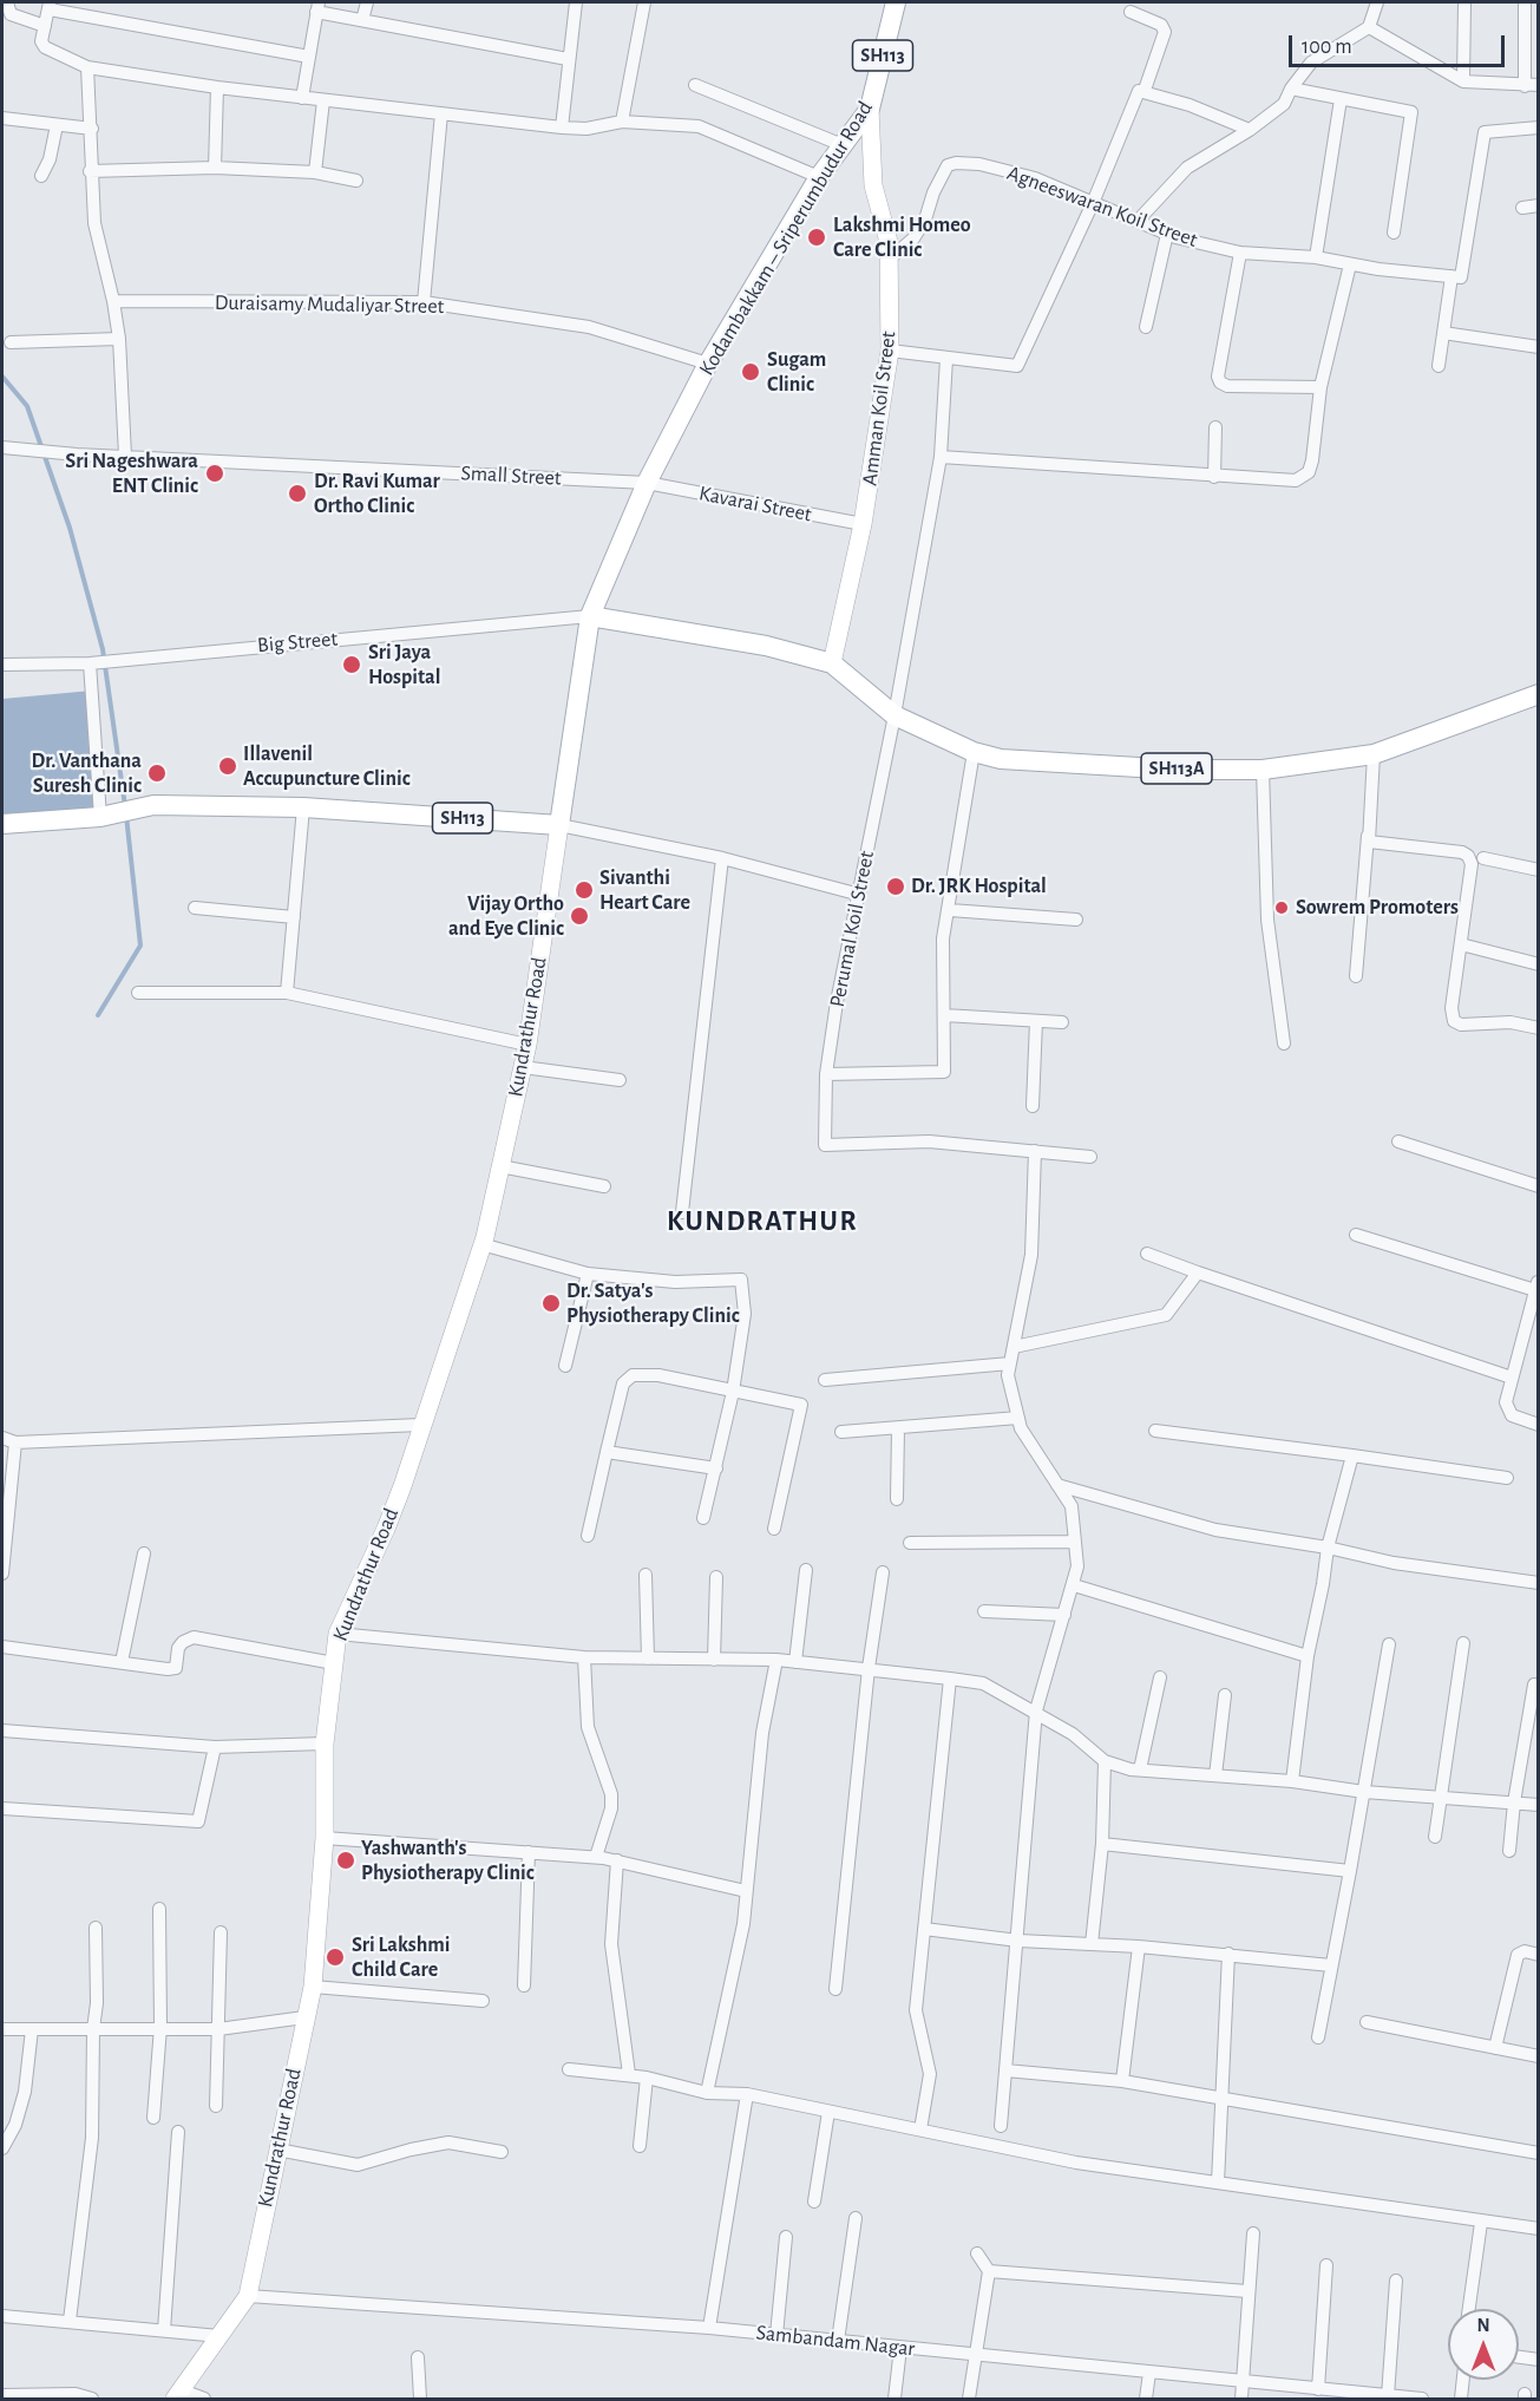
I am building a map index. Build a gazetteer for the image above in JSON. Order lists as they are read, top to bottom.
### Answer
{
  "streets": {
    "main road": ["SH113", "Kodambakkam – Sriperumbudur Road", "SH113A"],
    "street": [
      "Agneeswaran Koil Street",
      "Duraisamy Mudaliyar Street",
      "Amman Koil Street",
      "Small Street",
      "Kavarai Street",
      "Big Street",
      "Perumal Koil Street",
      "Kundrathur Road",
      "Sambandam Nagar"
    ]
  },
  "crossings": [
    ["SH113", "Kodambakkam – Sriperumbudur Road"],
    ["SH113", "Kundrathur Road"],
    ["Agneeswaran Koil Street", "Amman Koil Street"],
    ["Kodambakkam – Sriperumbudur Road", "Duraisamy Mudaliyar Street"],
    ["Kodambakkam – Sriperumbudur Road", "Amman Koil Street"],
    ["Kodambakkam – Sriperumbudur Road", "Small Street"],
    ["Kodambakkam – Sriperumbudur Road", "Kavarai Street"],
    ["Kodambakkam – Sriperumbudur Road", "Big Street"],
    ["Kodambakkam – Sriperumbudur Road", "SH113A"],
    ["Kodambakkam – Sriperumbudur Road", "Kundrathur Road"],
    ["Amman Koil Street", "Kavarai Street"],
    ["Amman Koil Street", "SH113A"],
    ["Small Street", "Kavarai Street"],
    ["Big Street", "SH113A"],
    ["SH113A", "Perumal Koil Street"],
    ["Kundrathur Road", "Sambandam Nagar"]
  ],
  "districts": ["KUNDRATHUR"],
  "places": [
    "Lakshmi Homeo Care Clinic",
    "Sugam Clinic",
    "Sri Nageshwara ENT Clinic",
    "Dr. Ravi Kumar Ortho Clinic",
    "Sri Jaya Hospital",
    "Illavenil Accupuncture Clinic",
    "Dr. Vanthana Suresh Clinic",
    "Dr. JRK Hospital",
    "Sivanthi Heart Care",
    "Sowrem Promoters",
    "Vijay Ortho and Eye Clinic",
    "Dr. Satya's Physiotherapy Clinic",
    "Yashwanth's Physiotherapy Clinic",
    "Sri Lakshmi Child Care"
  ],
  "scale_bar": "100 m",
  "north": "top"
}
